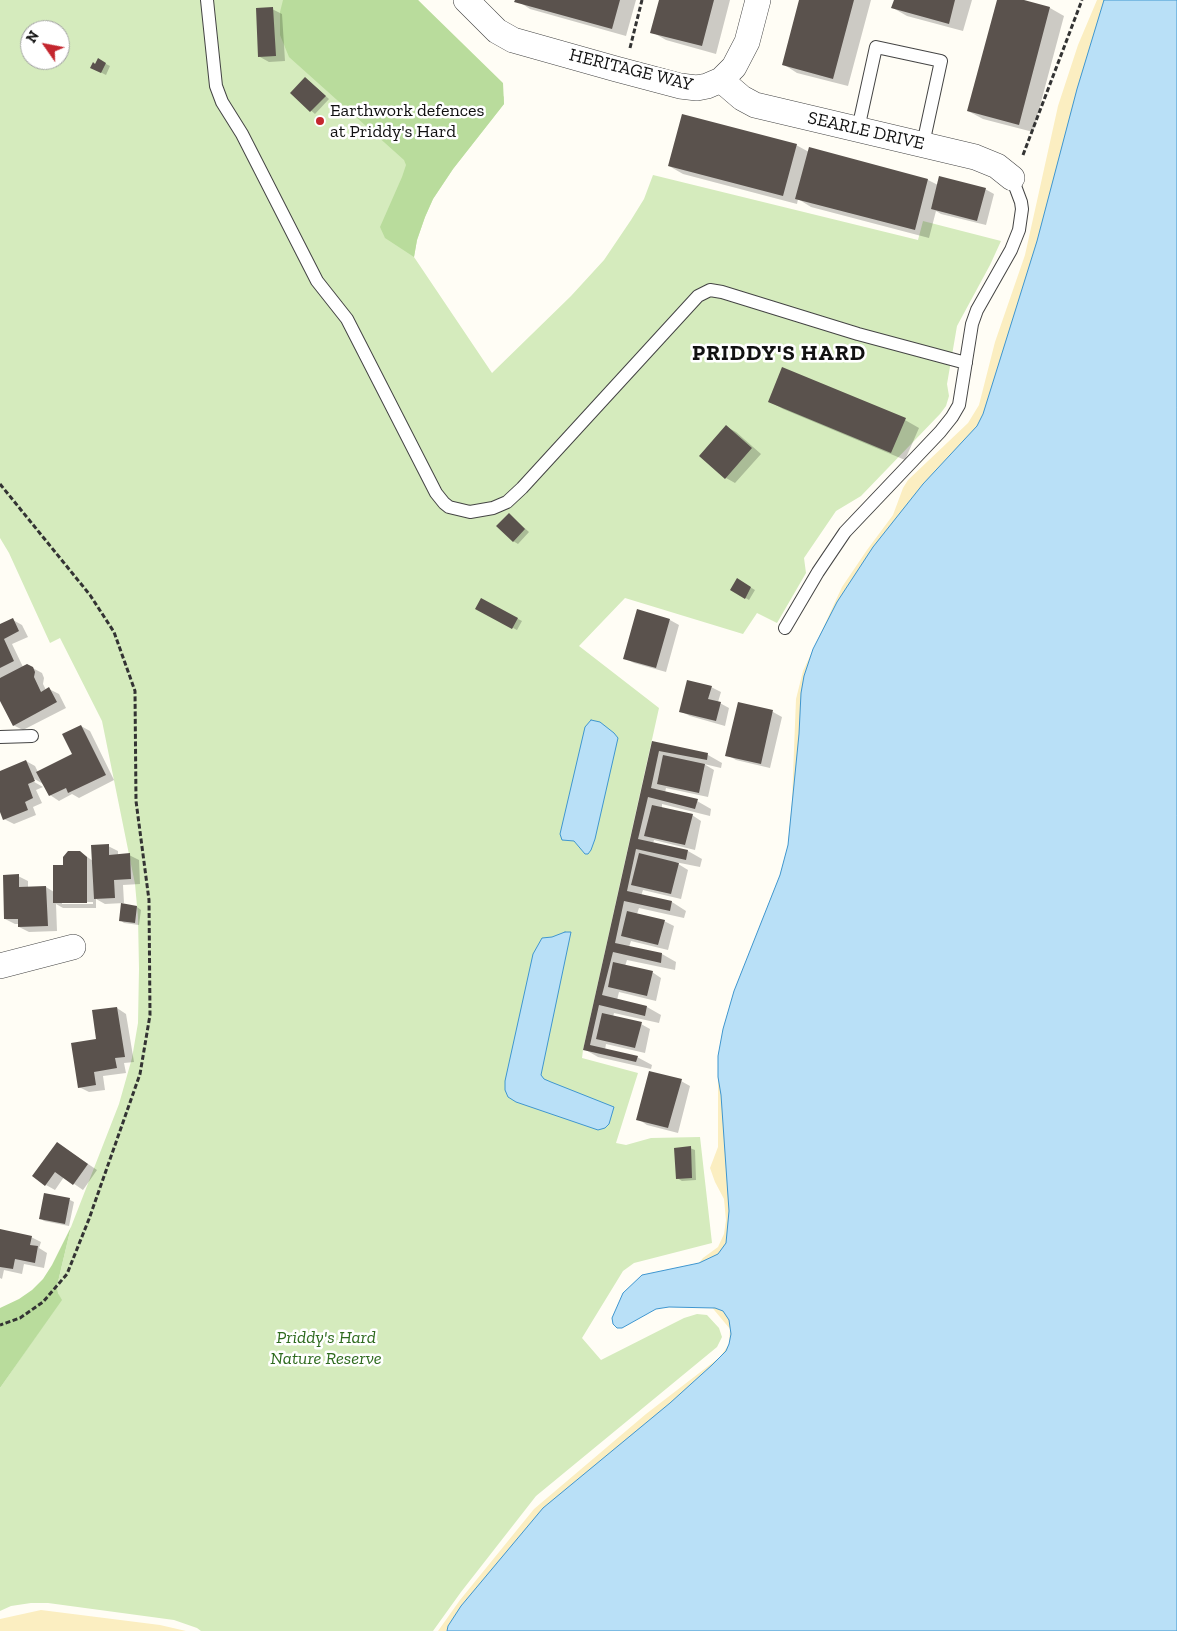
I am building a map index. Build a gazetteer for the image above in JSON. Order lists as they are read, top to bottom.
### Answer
{
  "streets": {
    "street": ["HERITAGE WAY", "SEARLE DRIVE"]
  },
  "crossings": [
    ["HERITAGE WAY", "SEARLE DRIVE"]
  ],
  "districts": ["PRIDDY'S HARD"],
  "parks": ["Priddy's Hard Nature Reserve"],
  "places": ["Earthwork defences at Priddy's Hard"],
  "north": "top left"
}
